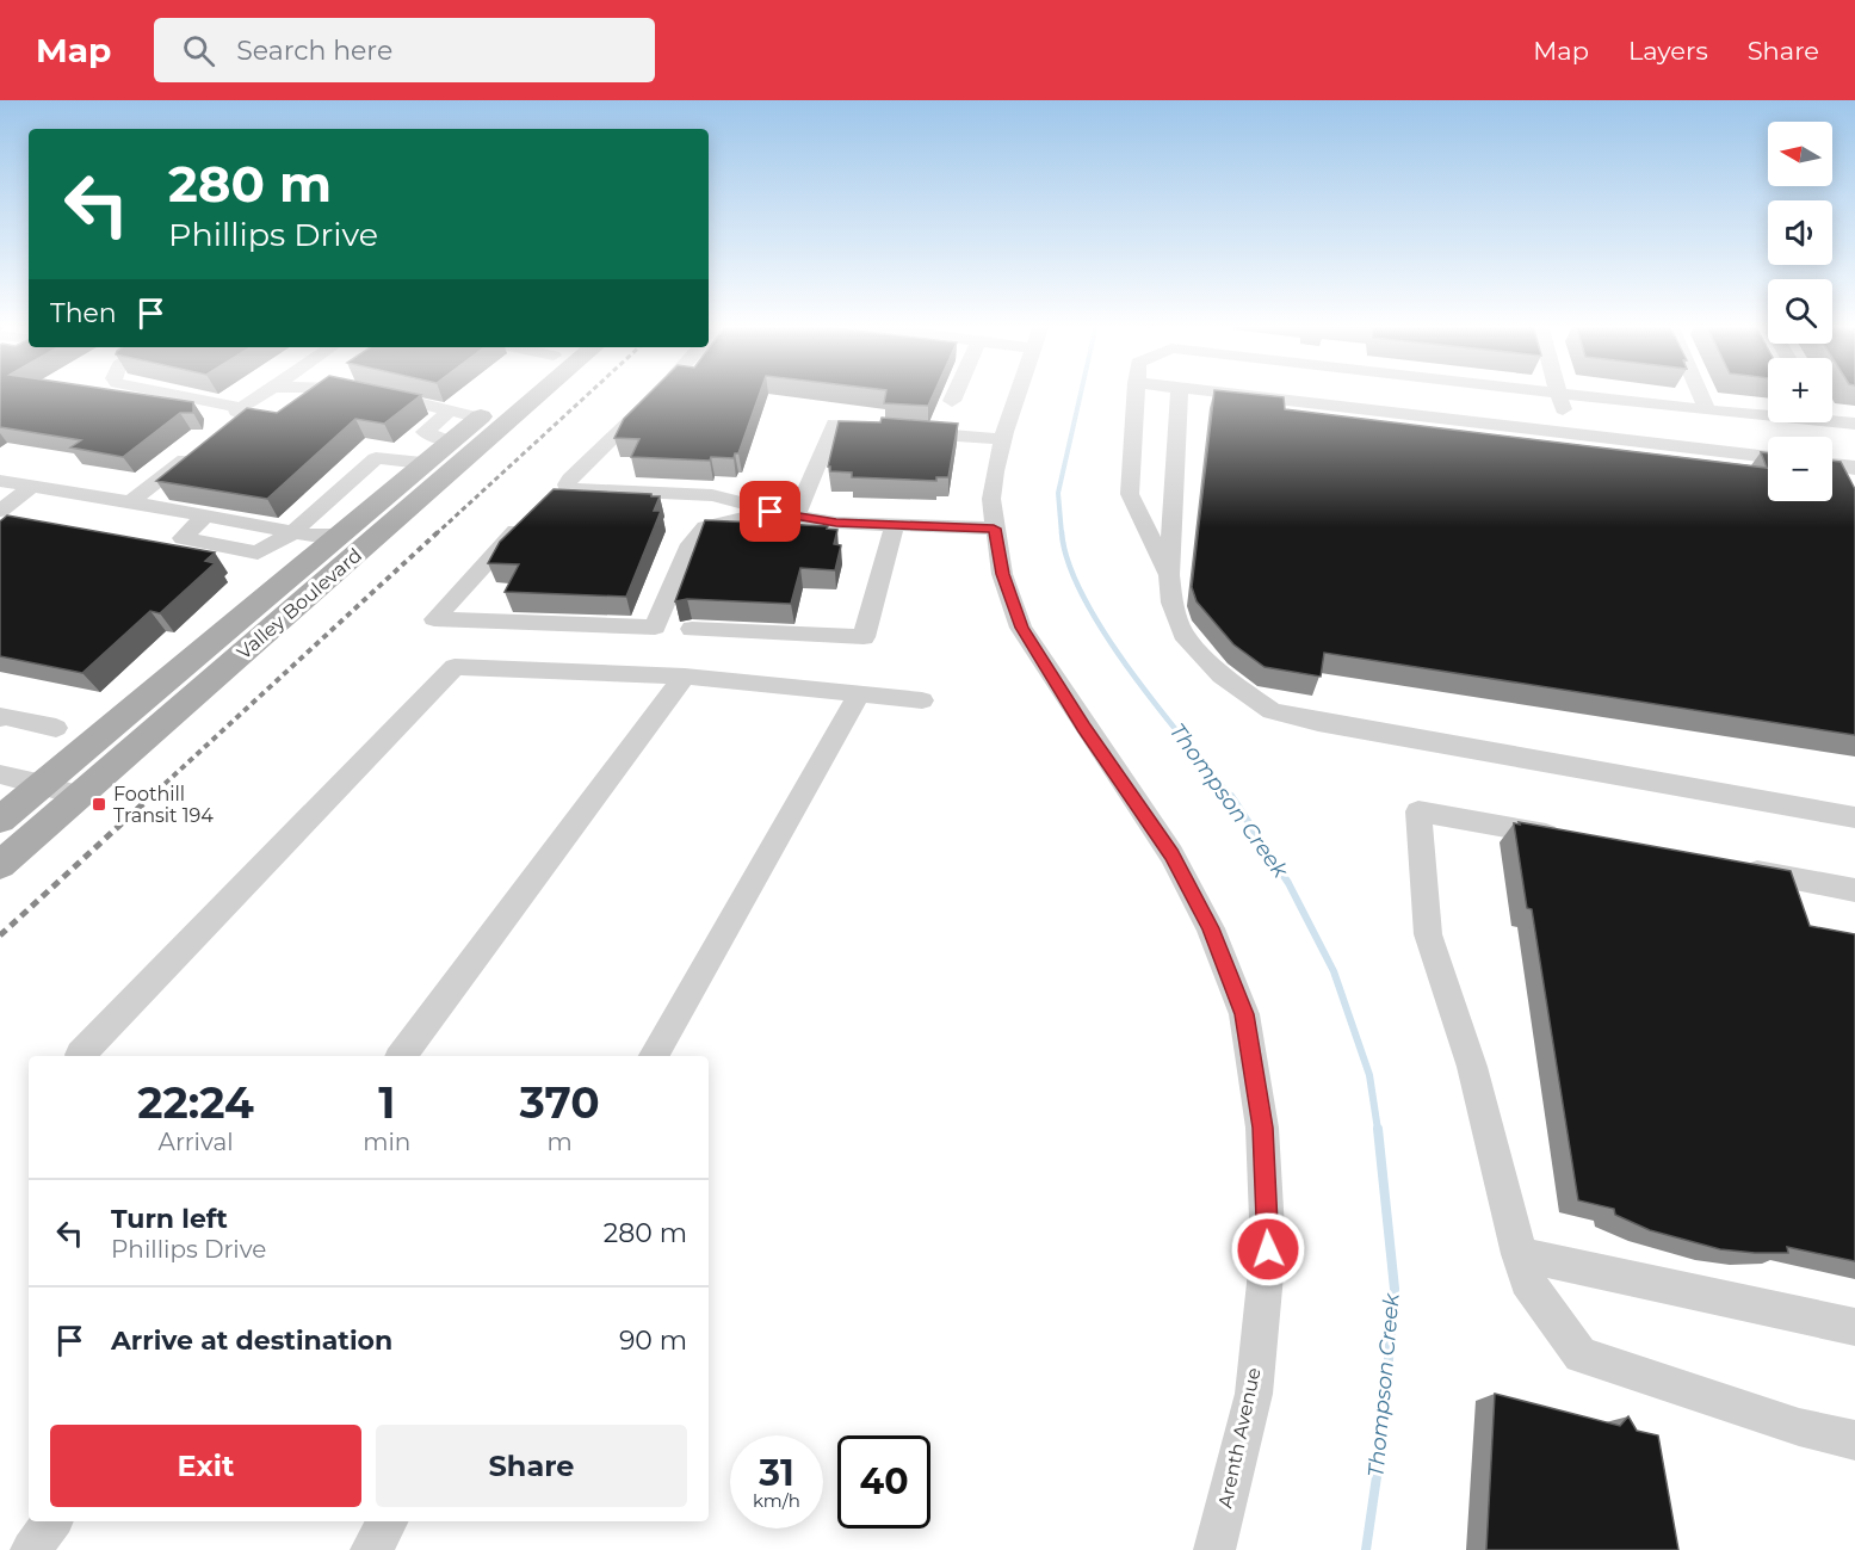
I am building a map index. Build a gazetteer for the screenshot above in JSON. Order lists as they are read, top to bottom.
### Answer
{
  "streets": {
    "main road": ["Valley Boulevard"],
    "street": ["Arenth Avenue"]
  },
  "water": ["Thompson Creek"],
  "places": {
    "transit": ["Foothill Transit 194"]
  },
  "north": "left",
  "page": {
    "header": "Map",
    "search": "Search here",
    "nav": ["Map", "Layers", "Share"],
    "map_buttons": ["+", "−"],
    "turn": ["280 m", "Phillips Drive"],
    "then": "Then",
    "eta": [
      "22:24",
      "Arrival",
      "1",
      "min",
      "370",
      "m"
    ],
    "list": [
      {
        "name": "Turn left",
        "note": "Phillips Drive",
        "value": "280 m"
      },
      {
        "name": "Arrive at destination",
        "value": "90 m"
      }
    ],
    "buttons": ["Exit", "Share"],
    "speed": "31 km/h",
    "limit": "40"
  }
}
